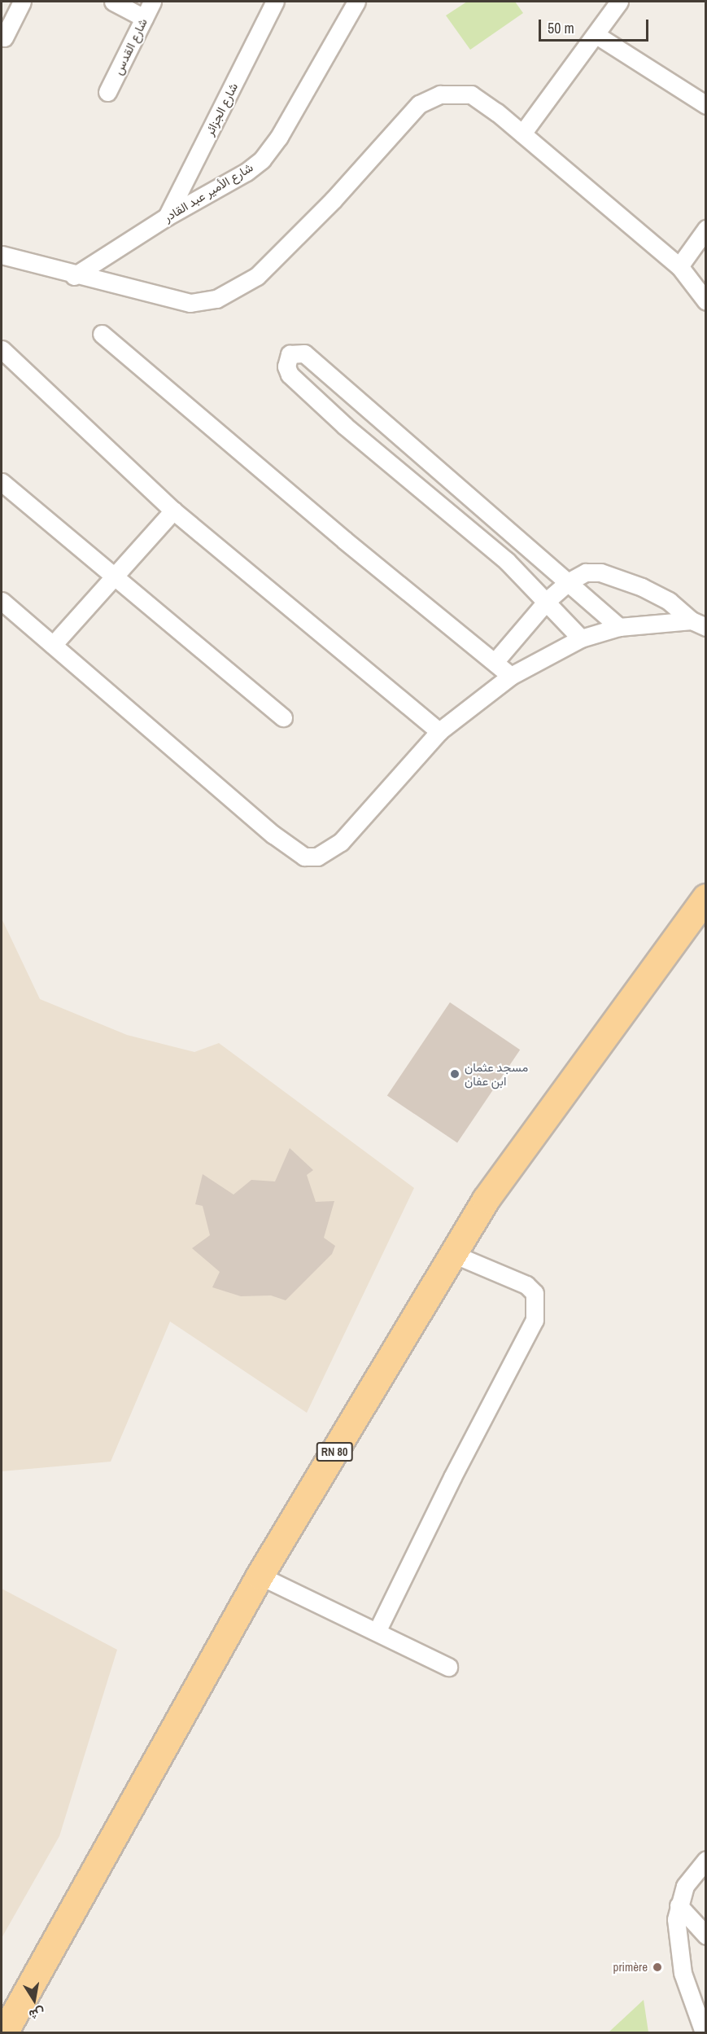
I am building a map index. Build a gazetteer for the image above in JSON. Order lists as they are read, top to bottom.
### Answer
{
  "streets": {
    "main road": ["RN 80"],
    "street": ["شارع القدس", "شارع الجزائر", "شارع الأمير عبد القادر"]
  },
  "crossings": [
    ["شارع الجزائر", "شارع الأمير عبد القادر"]
  ],
  "places": ["مسجد عثمان ابن عفان", "primère"],
  "scale_bar": "50 m",
  "north": "bottom"
}
